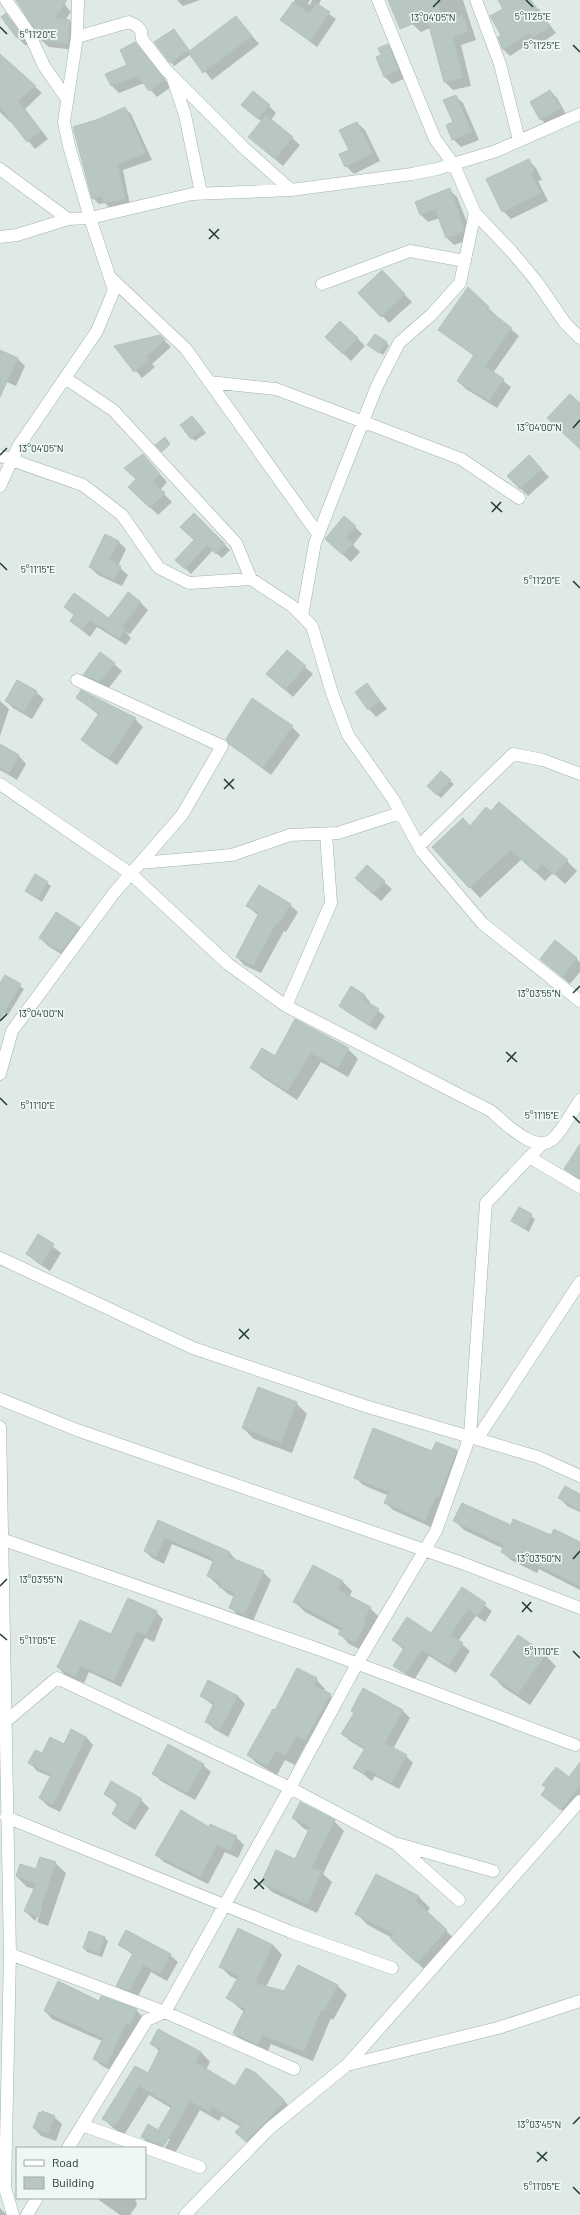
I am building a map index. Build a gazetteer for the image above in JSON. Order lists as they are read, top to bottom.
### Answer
{
  "legend": ["Road", "Building"],
  "coordinates": [
    "5°11'25\"E",
    "13°04'05\"N",
    "5°11'20\"E",
    "13°04'00\"N",
    "5°11'15\"E",
    "13°03'55\"N",
    "5°11'10\"E",
    "13°03'50\"N",
    "5°11'05\"E",
    "13°03'45\"N"
  ]
}
